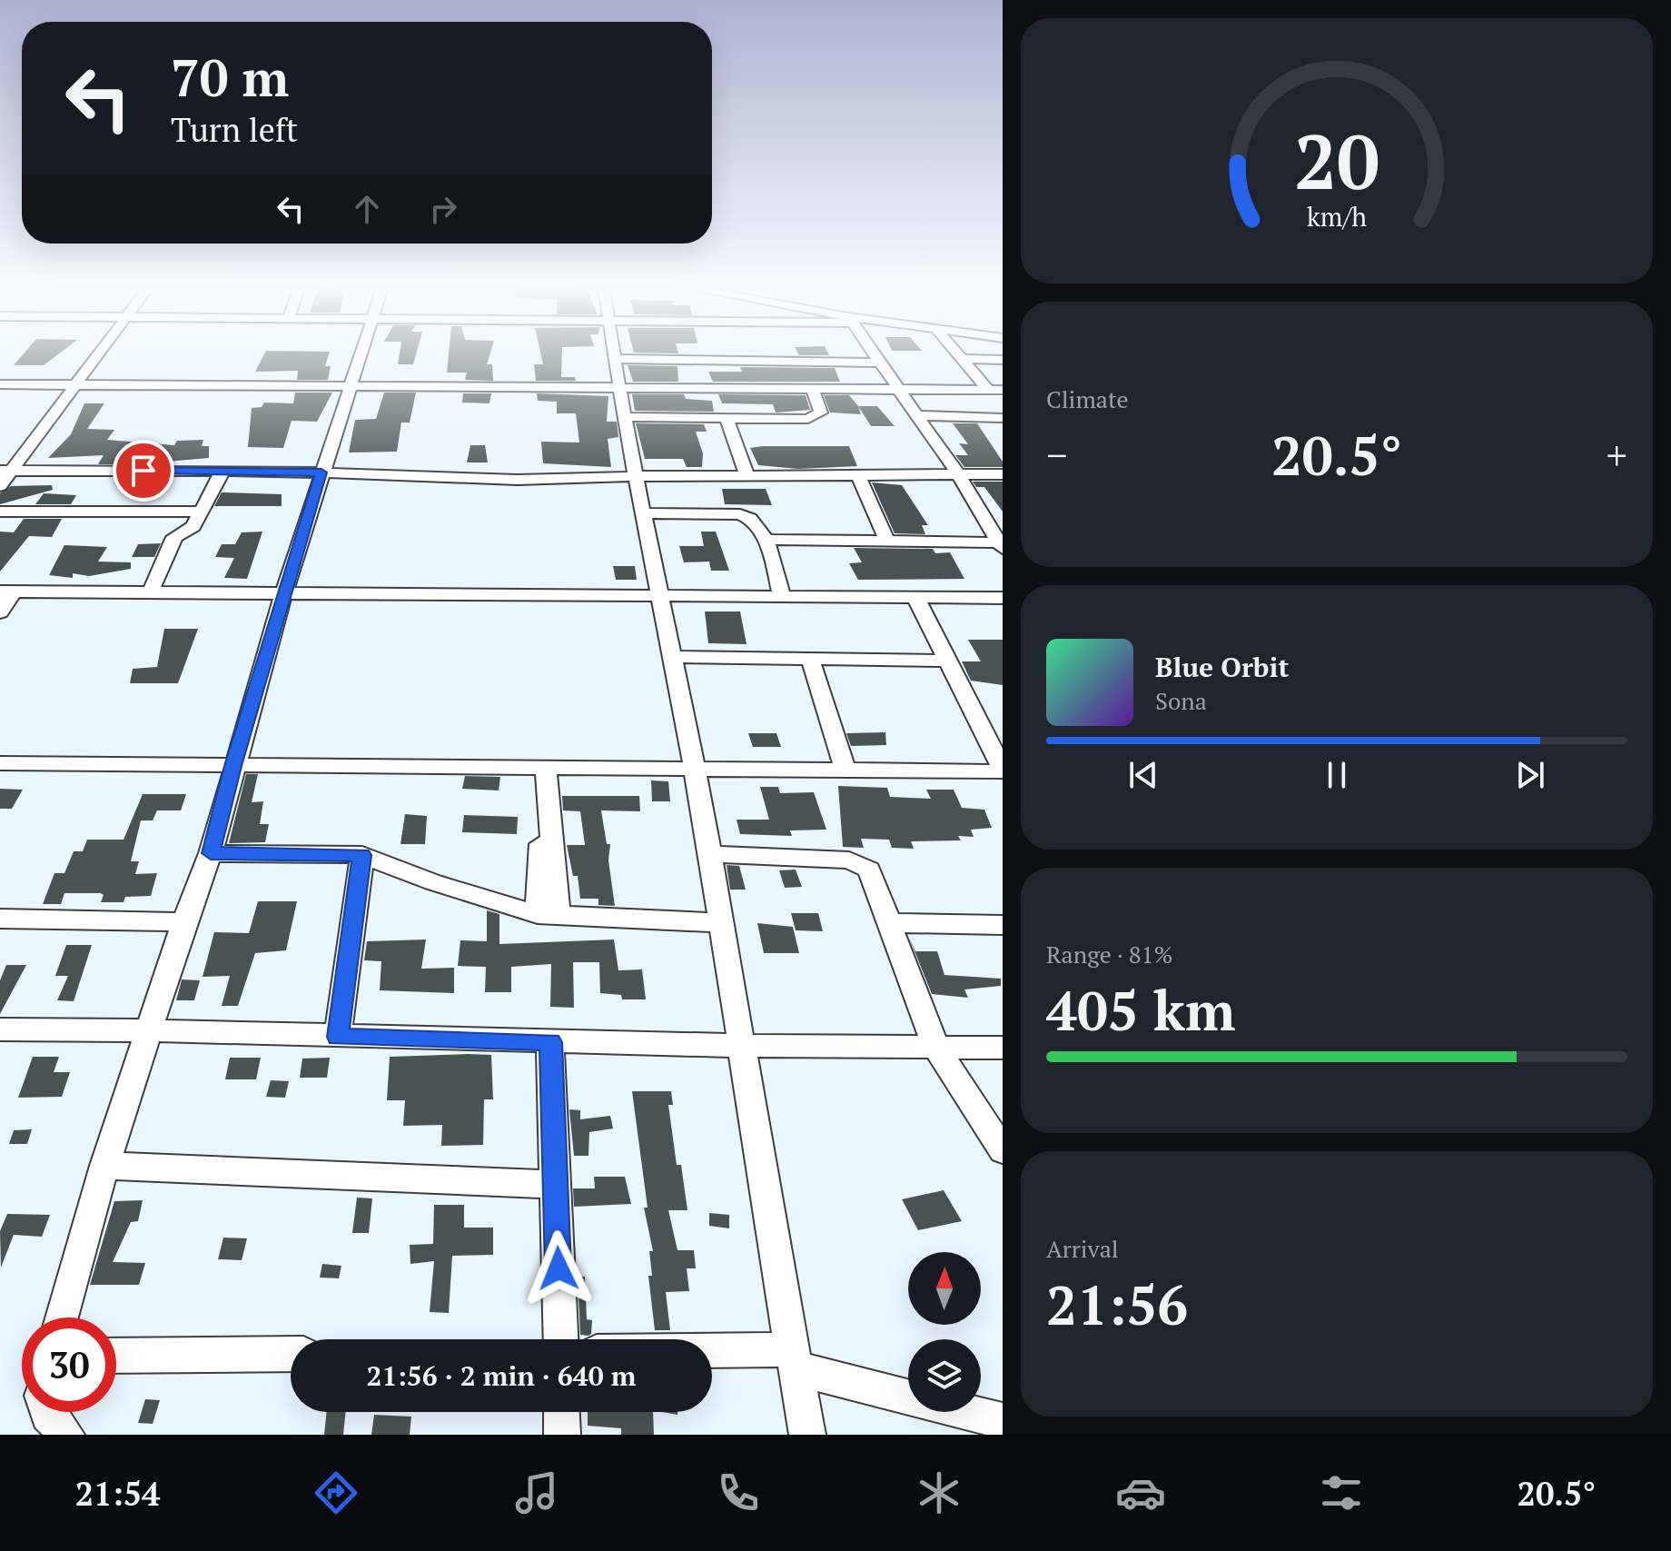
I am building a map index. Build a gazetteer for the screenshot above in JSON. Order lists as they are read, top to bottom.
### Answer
{
  "north": "top",
  "page": {
    "turn": ["70 m", "Turn left"],
    "tile": [
      "Climate",
      ["Range · 81%", "405 km"],
      ["Arrival", "21:56"]
    ],
    "heat": ["−", "20.5°", "+"],
    "song": ["Blue Orbit", "Sona"],
    "limit": "30",
    "trip": "21:56 · 2 min · 640 m",
    "tabs": ["21:54", "20.5°"],
    "gauge": ["20", "km/h"]
  }
}
